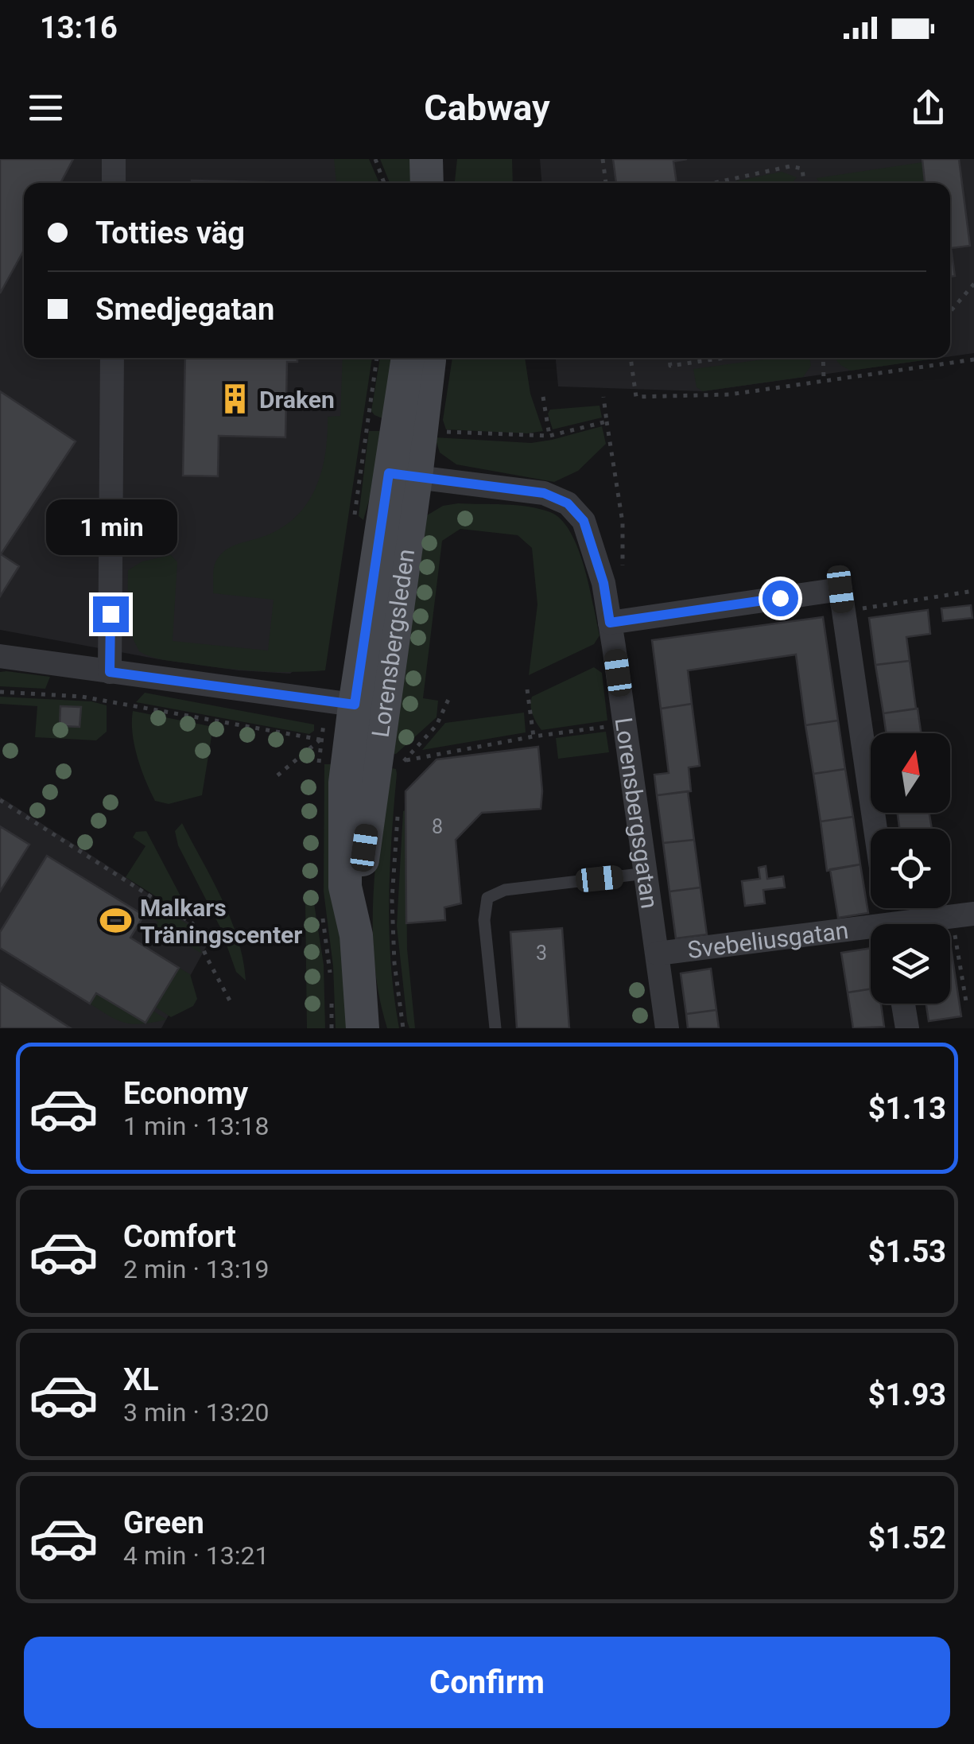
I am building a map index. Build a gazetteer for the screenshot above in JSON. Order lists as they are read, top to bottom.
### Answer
{
  "streets": {
    "street": ["Lorensbergsleden", "Lorensbergsgatan", "Svebeliusgatan"]
  },
  "crossings": [
    ["Lorensbergsleden", "Lorensbergsgatan"],
    ["Lorensbergsgatan", "Svebeliusgatan"]
  ],
  "places": {
    "building": ["Draken"],
    "sports": ["Malkars Träningscenter"]
  },
  "house_numbers": ["8", "3"],
  "north": "top",
  "page": {
    "status": "13:16",
    "header": "Cabway",
    "banner": ["Totties väg", "Smedjegatan"],
    "bubble": "1 min",
    "list": [
      {
        "name": "Economy",
        "note": "1 min · 13:18",
        "value": "$1.13"
      },
      {
        "name": "Comfort",
        "note": "2 min · 13:19",
        "value": "$1.53"
      },
      {
        "name": "XL",
        "note": "3 min · 13:20",
        "value": "$1.93"
      },
      {
        "name": "Green",
        "note": "4 min · 13:21",
        "value": "$1.52"
      }
    ],
    "buttons": "Confirm"
  }
}
